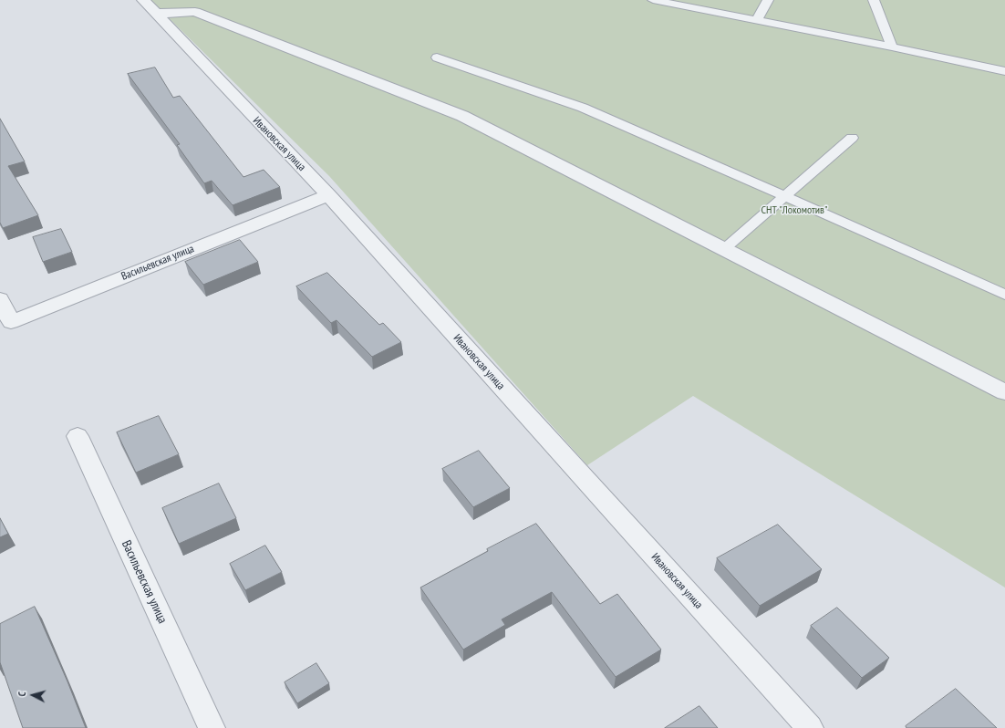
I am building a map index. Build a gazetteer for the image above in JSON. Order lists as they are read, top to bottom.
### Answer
{
  "streets": {
    "street": ["Ивановская улица", "Васильевская улица"]
  },
  "crossings": [
    ["Ивановская улица", "Васильевская улица"]
  ],
  "parks": ["СНТ \"Локомотив\""],
  "north": "left"
}
